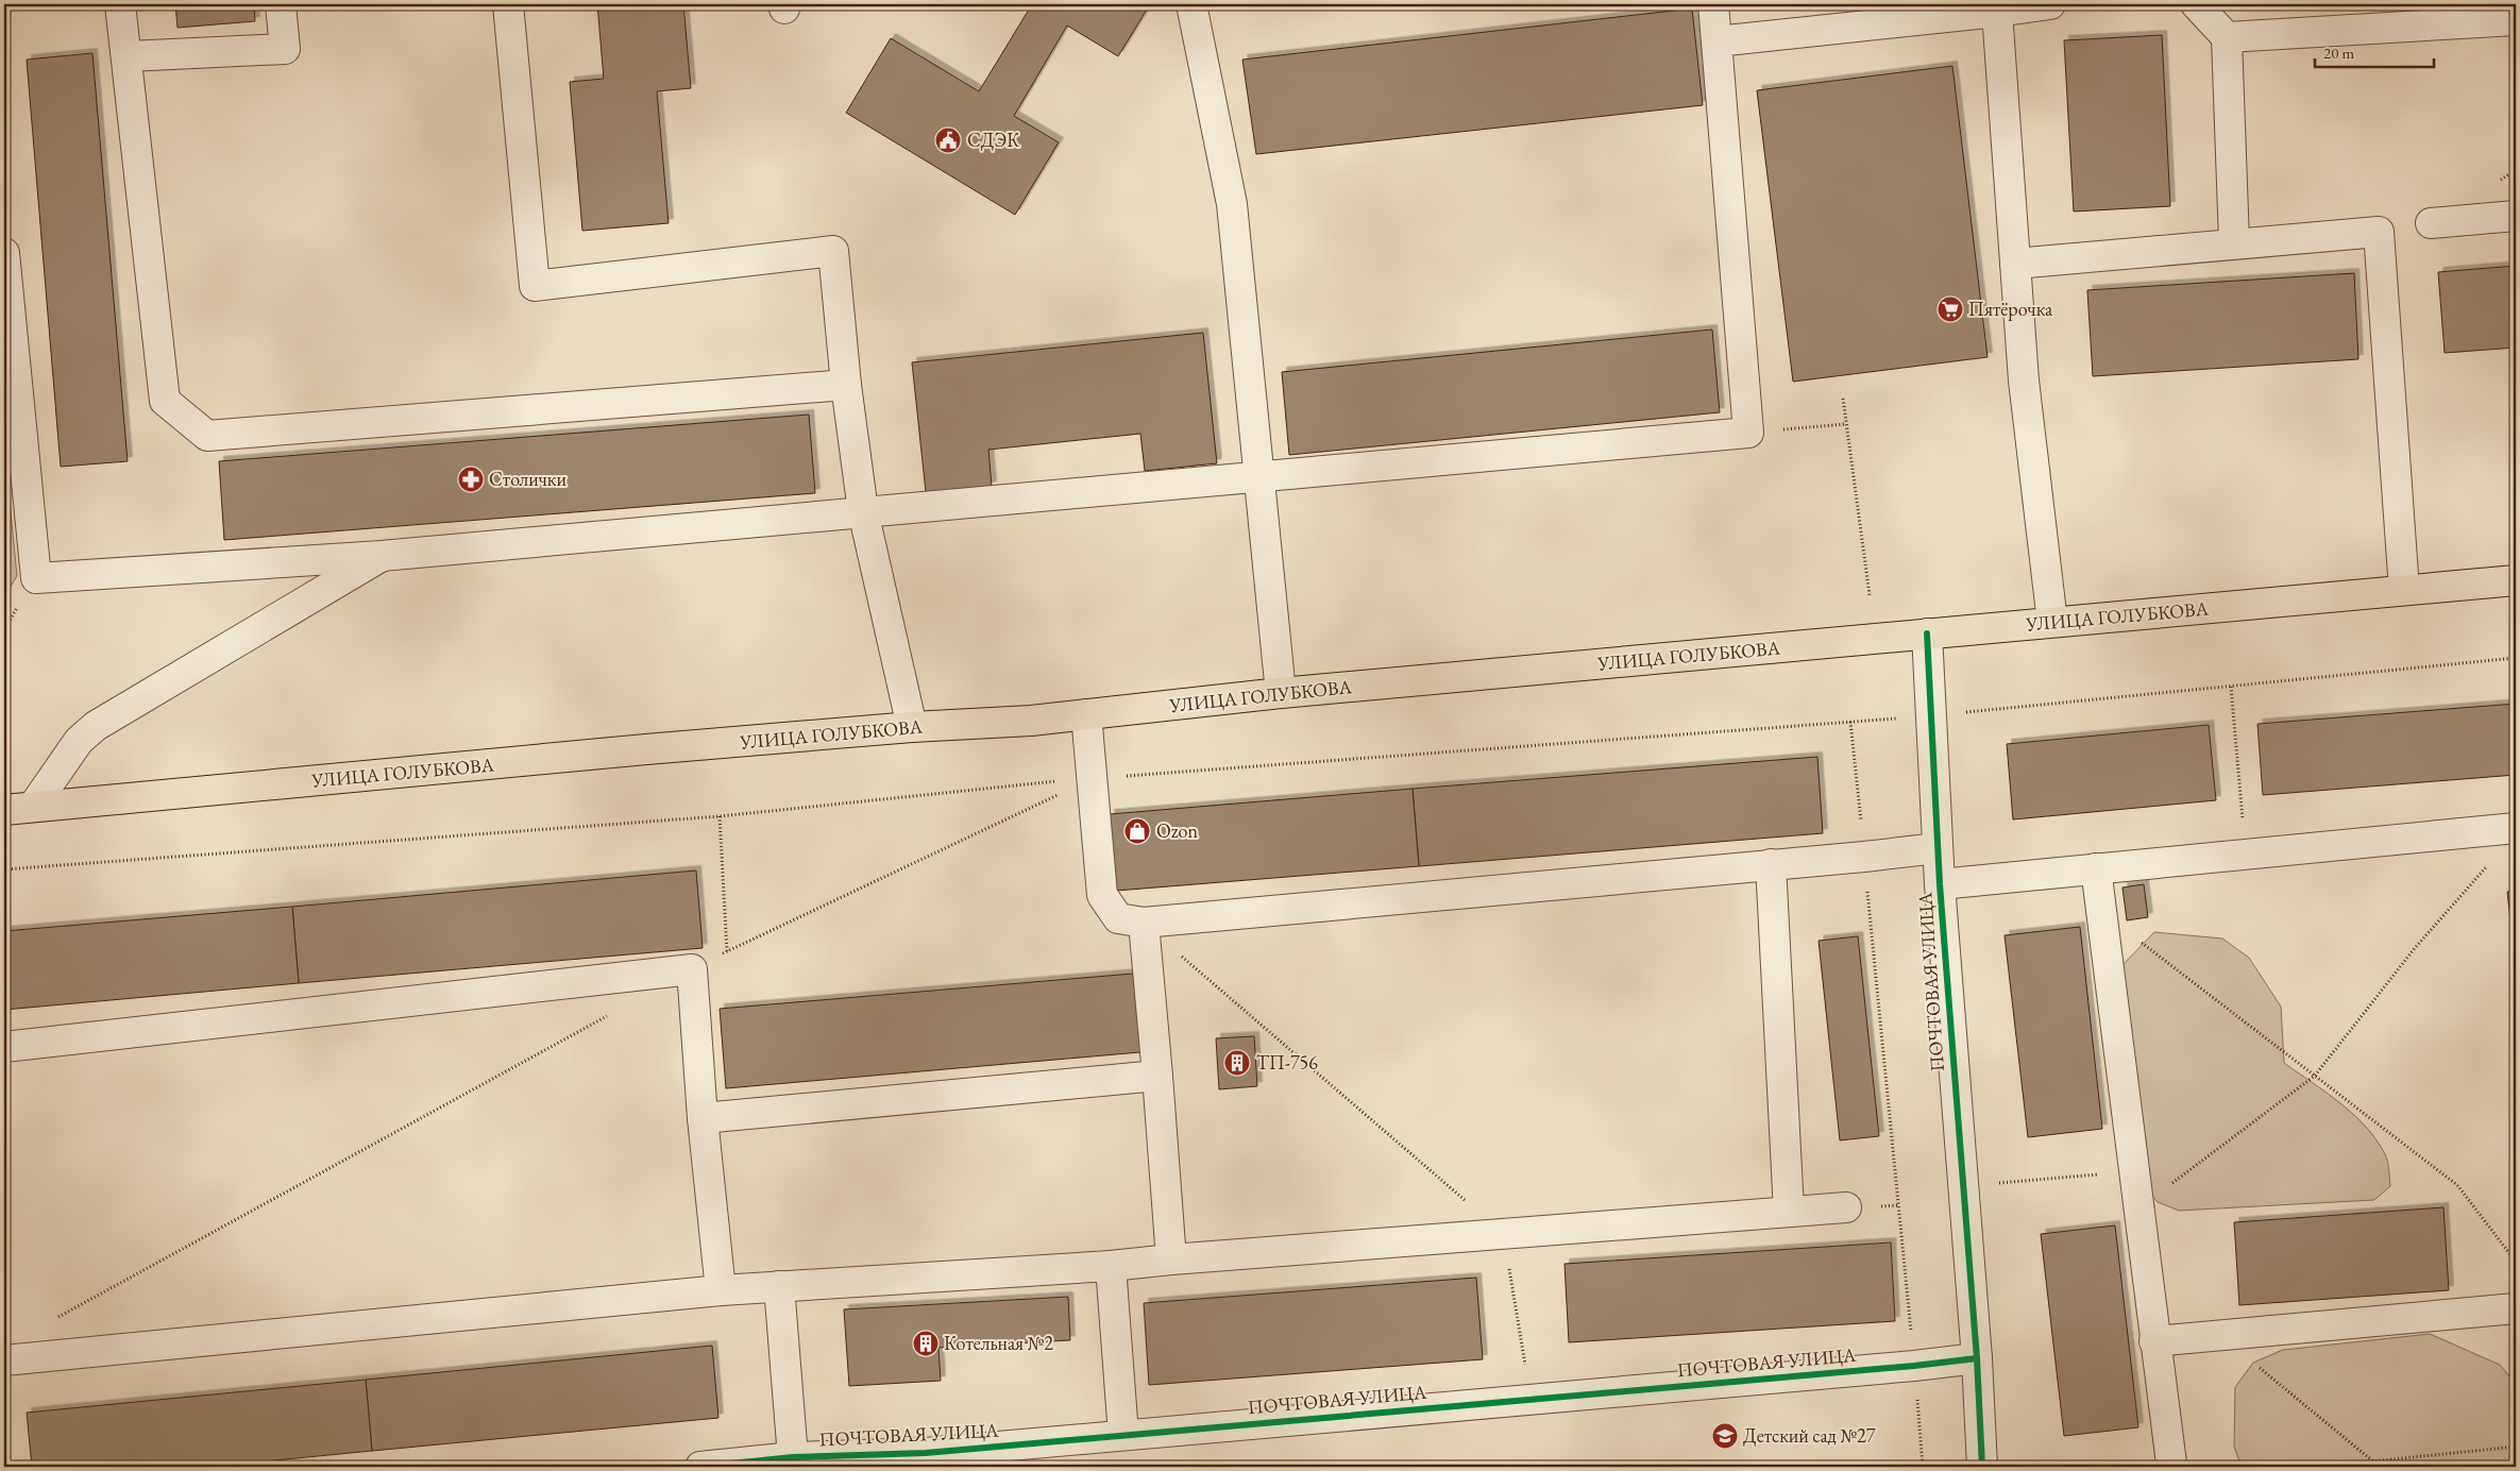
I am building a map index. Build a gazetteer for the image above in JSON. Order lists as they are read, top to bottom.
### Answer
{
  "streets": {
    "main road": ["УЛИЦА ГОЛУБКОВА"],
    "street": ["ПОЧТОВАЯ УЛИЦА"]
  },
  "crossings": [
    ["УЛИЦА ГОЛУБКОВА", "ПОЧТОВАЯ УЛИЦА"]
  ],
  "places": {
    "public building": ["СДЭК"],
    "supermarket": ["Пятёрочка"],
    "pharmacy": ["Столички"],
    "shop": ["Ozon"],
    "building": ["ТП-756", "Котельная №2"],
    "school or university": ["Детский сад №27"]
  },
  "scale_bar": "20 m"
}
